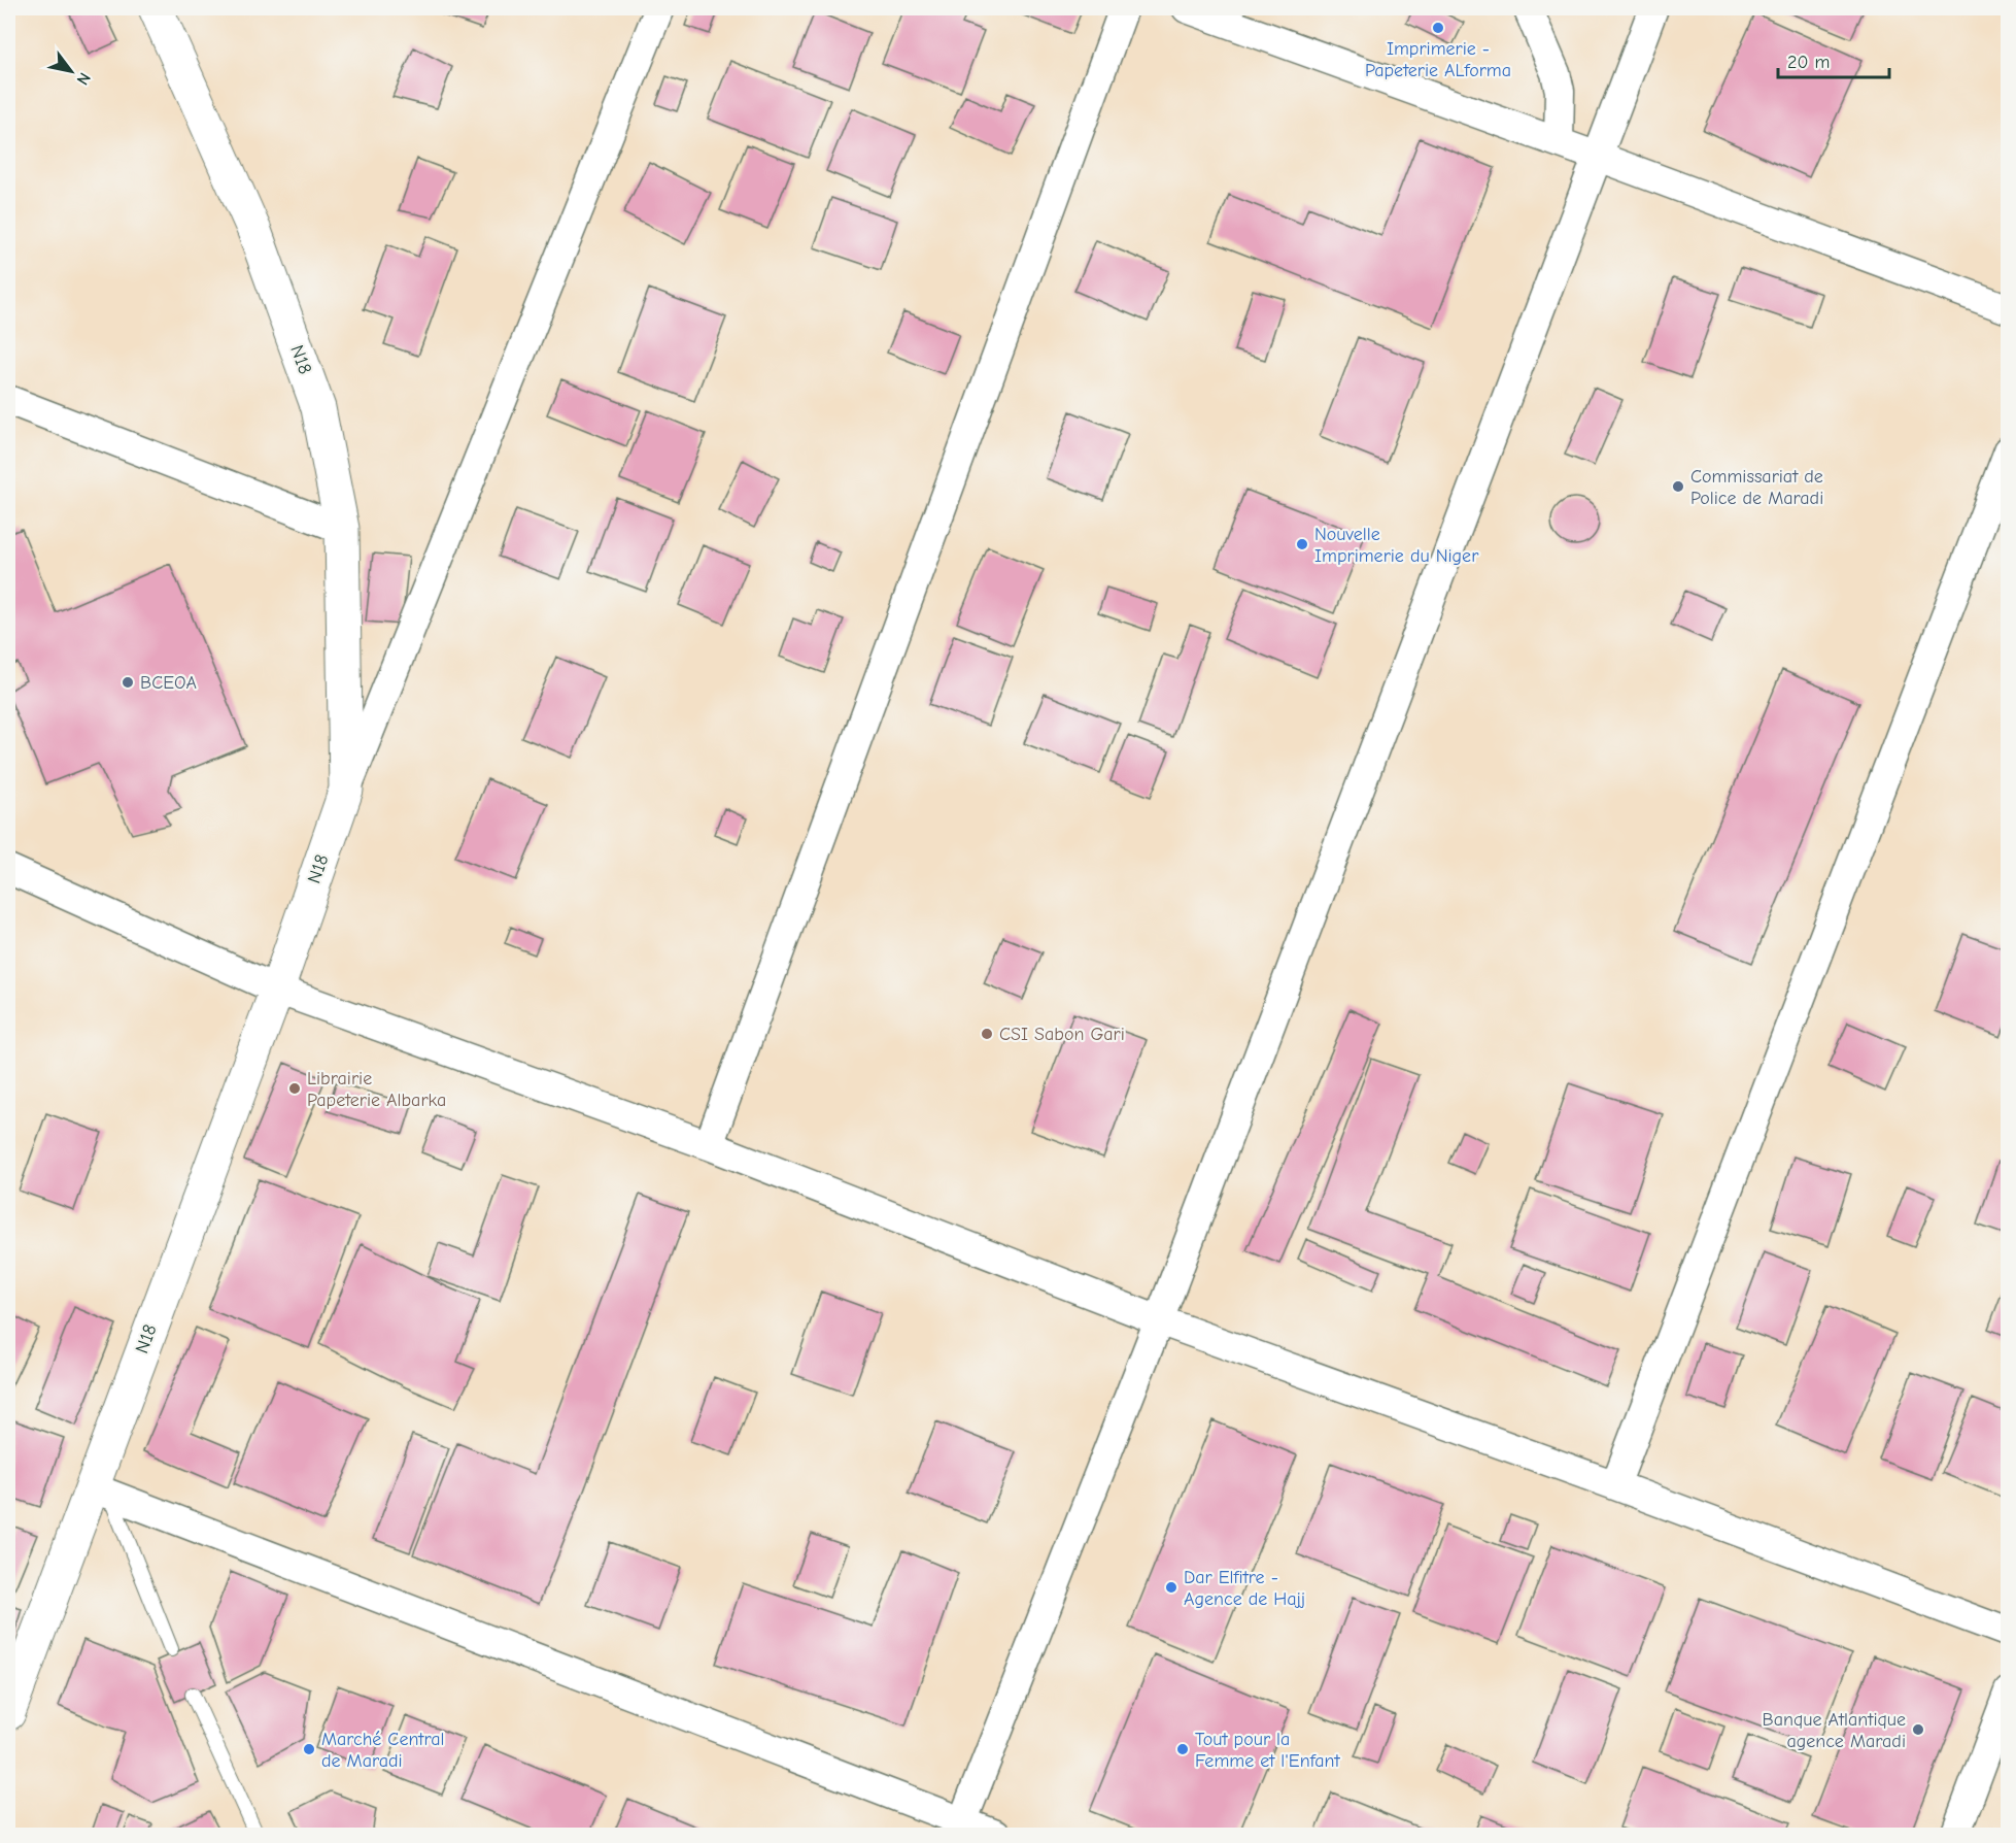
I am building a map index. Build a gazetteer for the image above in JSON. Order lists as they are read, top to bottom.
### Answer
{
  "streets": {
    "main road": ["N18"]
  },
  "places": [
    "Imprimerie - Papeterie ALforma",
    "Commissariat de Police de Maradi",
    "Nouvelle Imprimerie du Niger",
    "BCEOA",
    "CSI Sabon Gari",
    "Librairie Papeterie Albarka",
    "Dar Elfitre - Agence de Hajj",
    "Banque Atlantique agence Maradi",
    "Marché Central de Maradi",
    "Tout pour la Femme et l'Enfant"
  ],
  "scale_bar": "20 m",
  "north": "bottom right"
}
